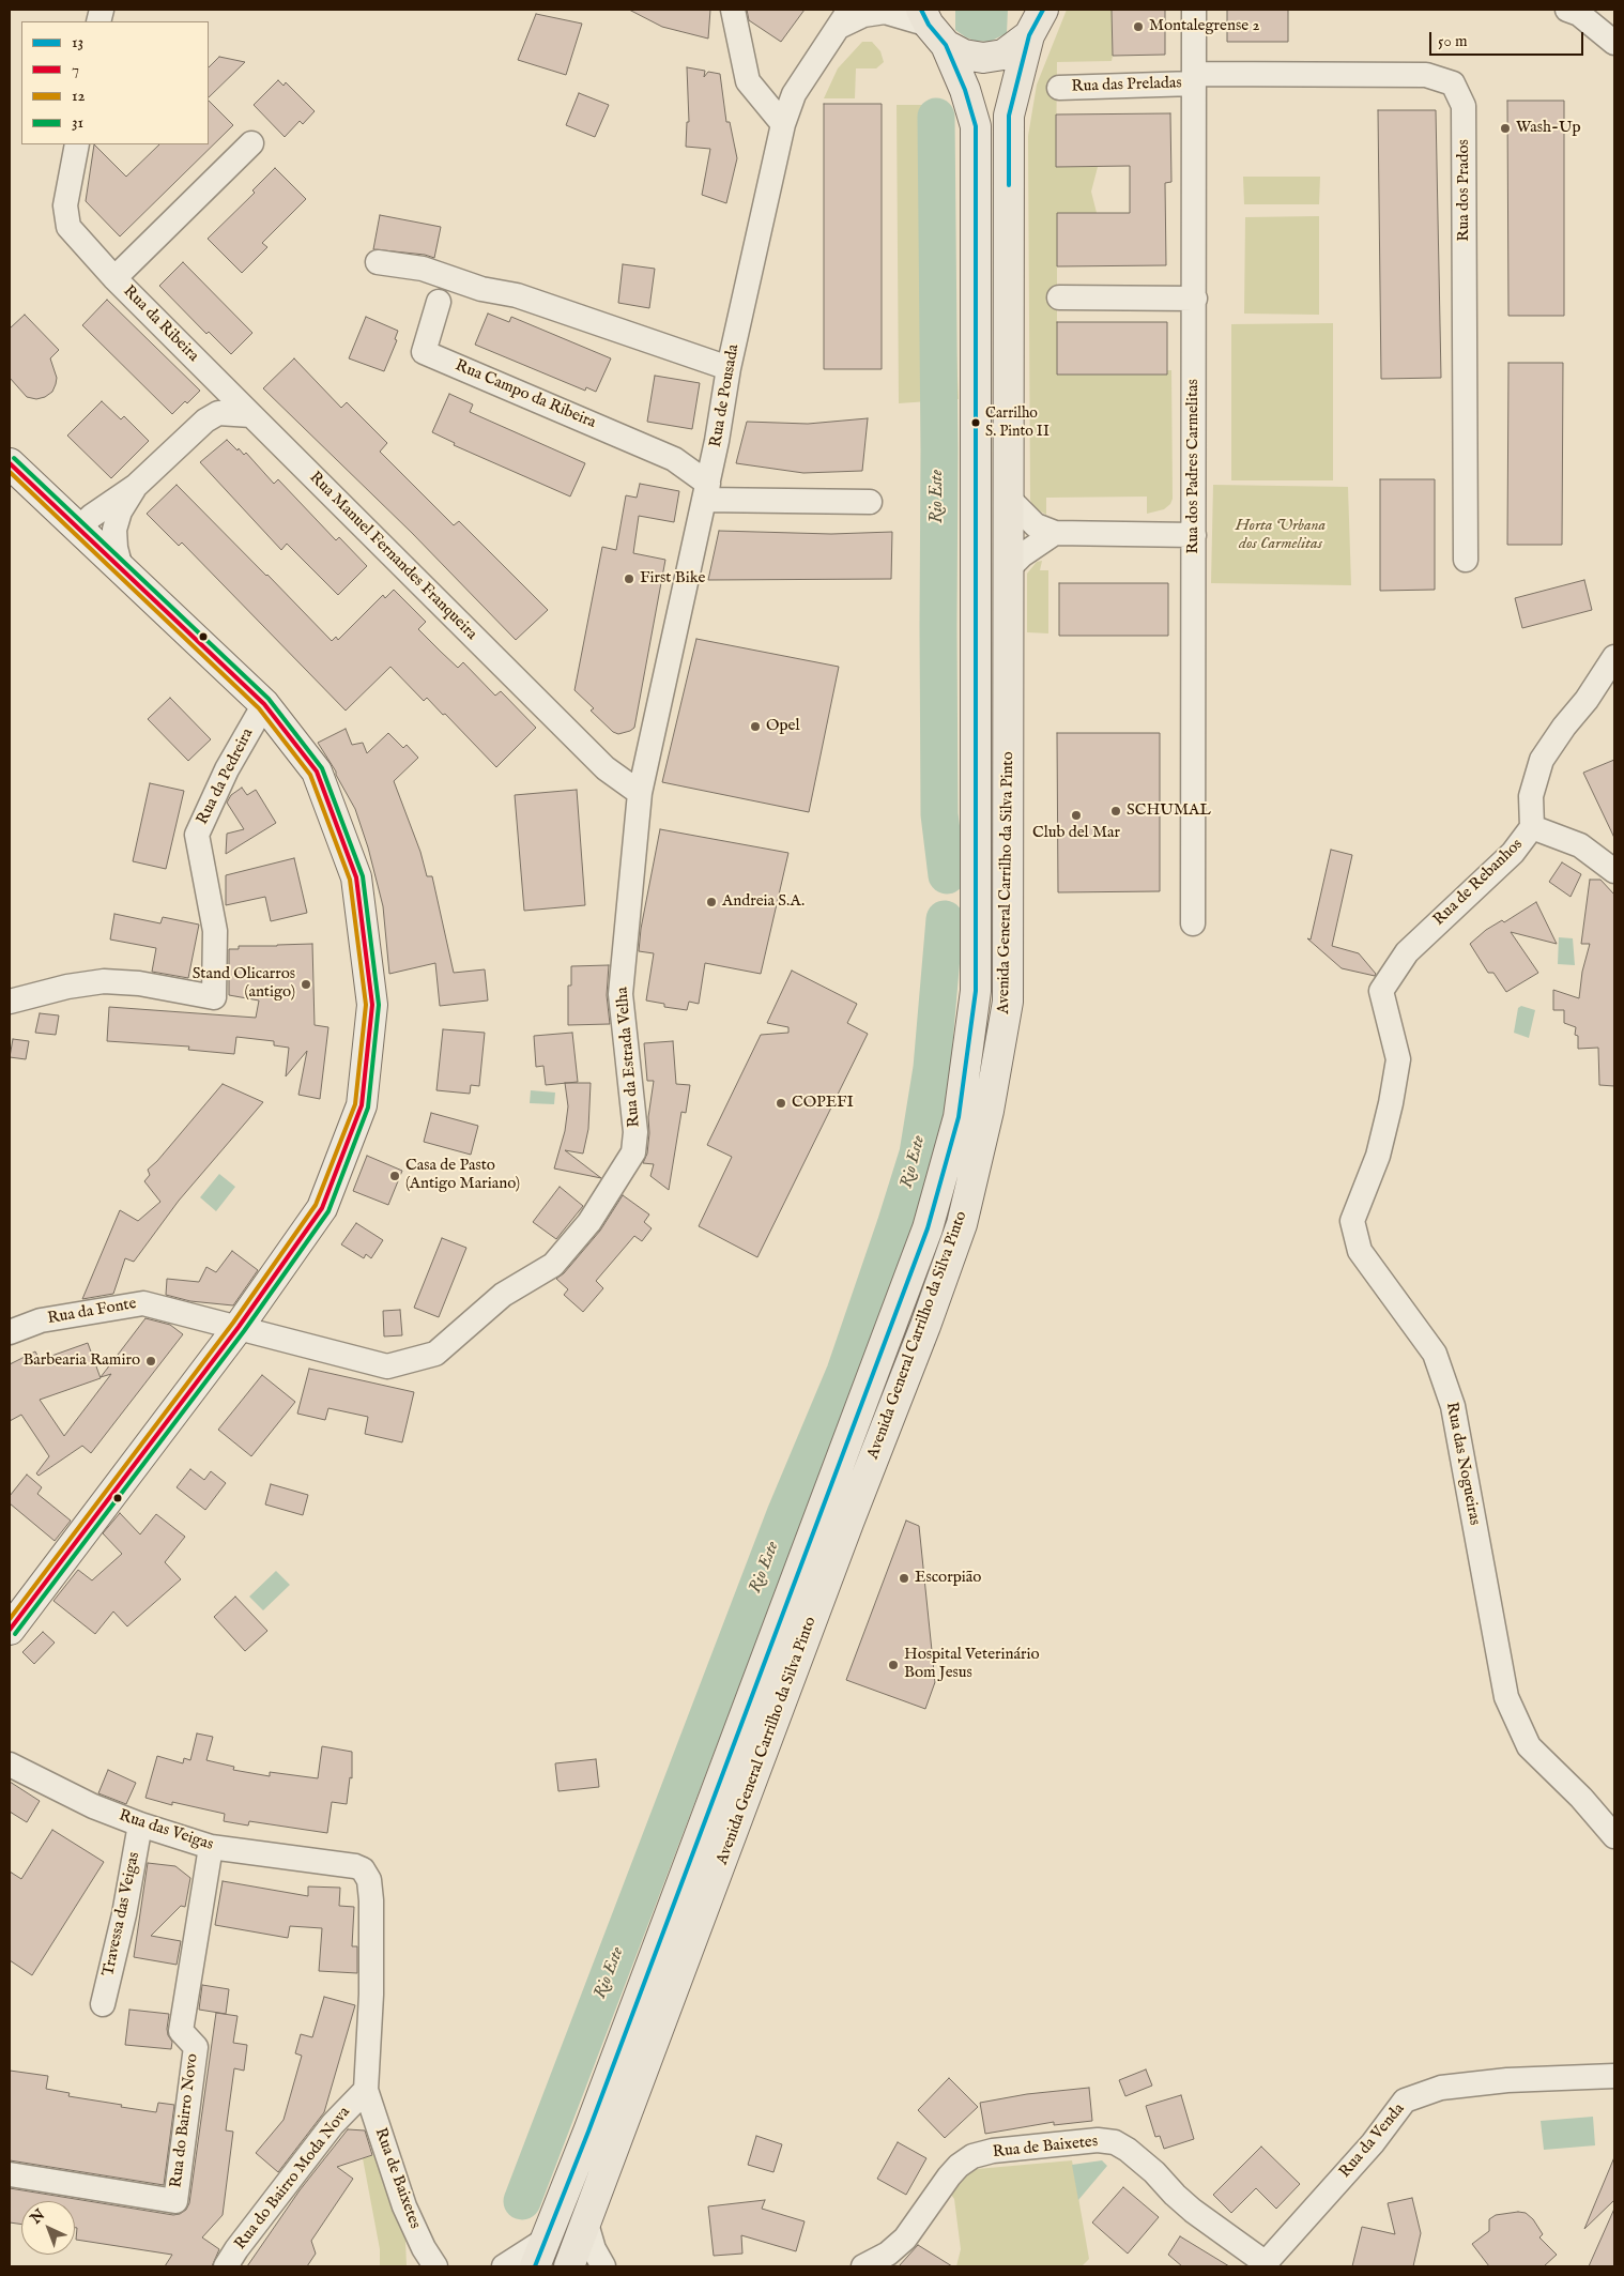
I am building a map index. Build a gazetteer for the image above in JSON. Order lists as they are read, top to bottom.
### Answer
{
  "streets": {
    "main road": ["Avenida General Carrilho da Silva Pinto"],
    "street": [
      "Rua das Preladas",
      "Rua dos Prados",
      "Rua da Ribeira",
      "Rua Campo da Ribeira",
      "Rua de Pousada",
      "Rua dos Padres Carmelitas",
      "Rua Manuel Fernandes Franqueira",
      "Rua da Pedreira",
      "Rua de Rebanhos",
      "Rua da Estrada Velha",
      "Rua da Fonte",
      "Rua das Nogueiras",
      "Rua das Veigas",
      "Travessa das Veigas",
      "Rua do Bairro Novo",
      "Rua da Venda",
      "Rua de Baixetes",
      "Rua do Bairro Moda Nova"
    ]
  },
  "crossings": [
    ["Rua das Preladas", "Rua dos Prados"],
    ["Rua das Preladas", "Rua dos Padres Carmelitas"],
    ["Rua dos Prados", "Rua dos Padres Carmelitas"],
    ["Rua da Ribeira", "Rua Manuel Fernandes Franqueira"],
    ["Rua Campo da Ribeira", "Rua de Pousada"],
    ["Rua de Pousada", "Rua Manuel Fernandes Franqueira"],
    ["Rua de Pousada", "Rua da Estrada Velha"],
    ["Rua Manuel Fernandes Franqueira", "Rua da Estrada Velha"],
    ["Rua de Rebanhos", "Rua das Nogueiras"],
    ["Rua da Estrada Velha", "Rua da Fonte"],
    ["Rua das Veigas", "Travessa das Veigas"],
    ["Rua das Veigas", "Rua do Bairro Novo"],
    ["Rua das Veigas", "Rua de Baixetes"],
    ["Rua das Veigas", "Rua do Bairro Moda Nova"],
    ["Rua da Venda", "Rua de Baixetes"],
    ["Rua de Baixetes", "Rua do Bairro Moda Nova"]
  ],
  "water": ["Rio Este"],
  "parks": ["Horta Urbana dos Carmelitas"],
  "places": [
    "Montalegrense 2",
    "Wash-Up",
    "Carrilho S. Pinto II",
    "First Bike",
    "Opel",
    "SCHUMAL",
    "Club del Mar",
    "Andreia S.A.",
    "Stand Olicarros (antigo)",
    "COPEFI",
    "Casa de Pasto (Antigo Mariano)",
    "Barbearia Ramiro",
    "Escorpião",
    "Hospital Veterinário Bom Jesus"
  ],
  "lines": [
    "transit line 13",
    "transit line 31",
    "transit line 7",
    "transit line 12"
  ],
  "legend": [
    "13",
    "7",
    "12",
    "31"
  ],
  "scale_bar": "50 m",
  "north": "top left"
}
